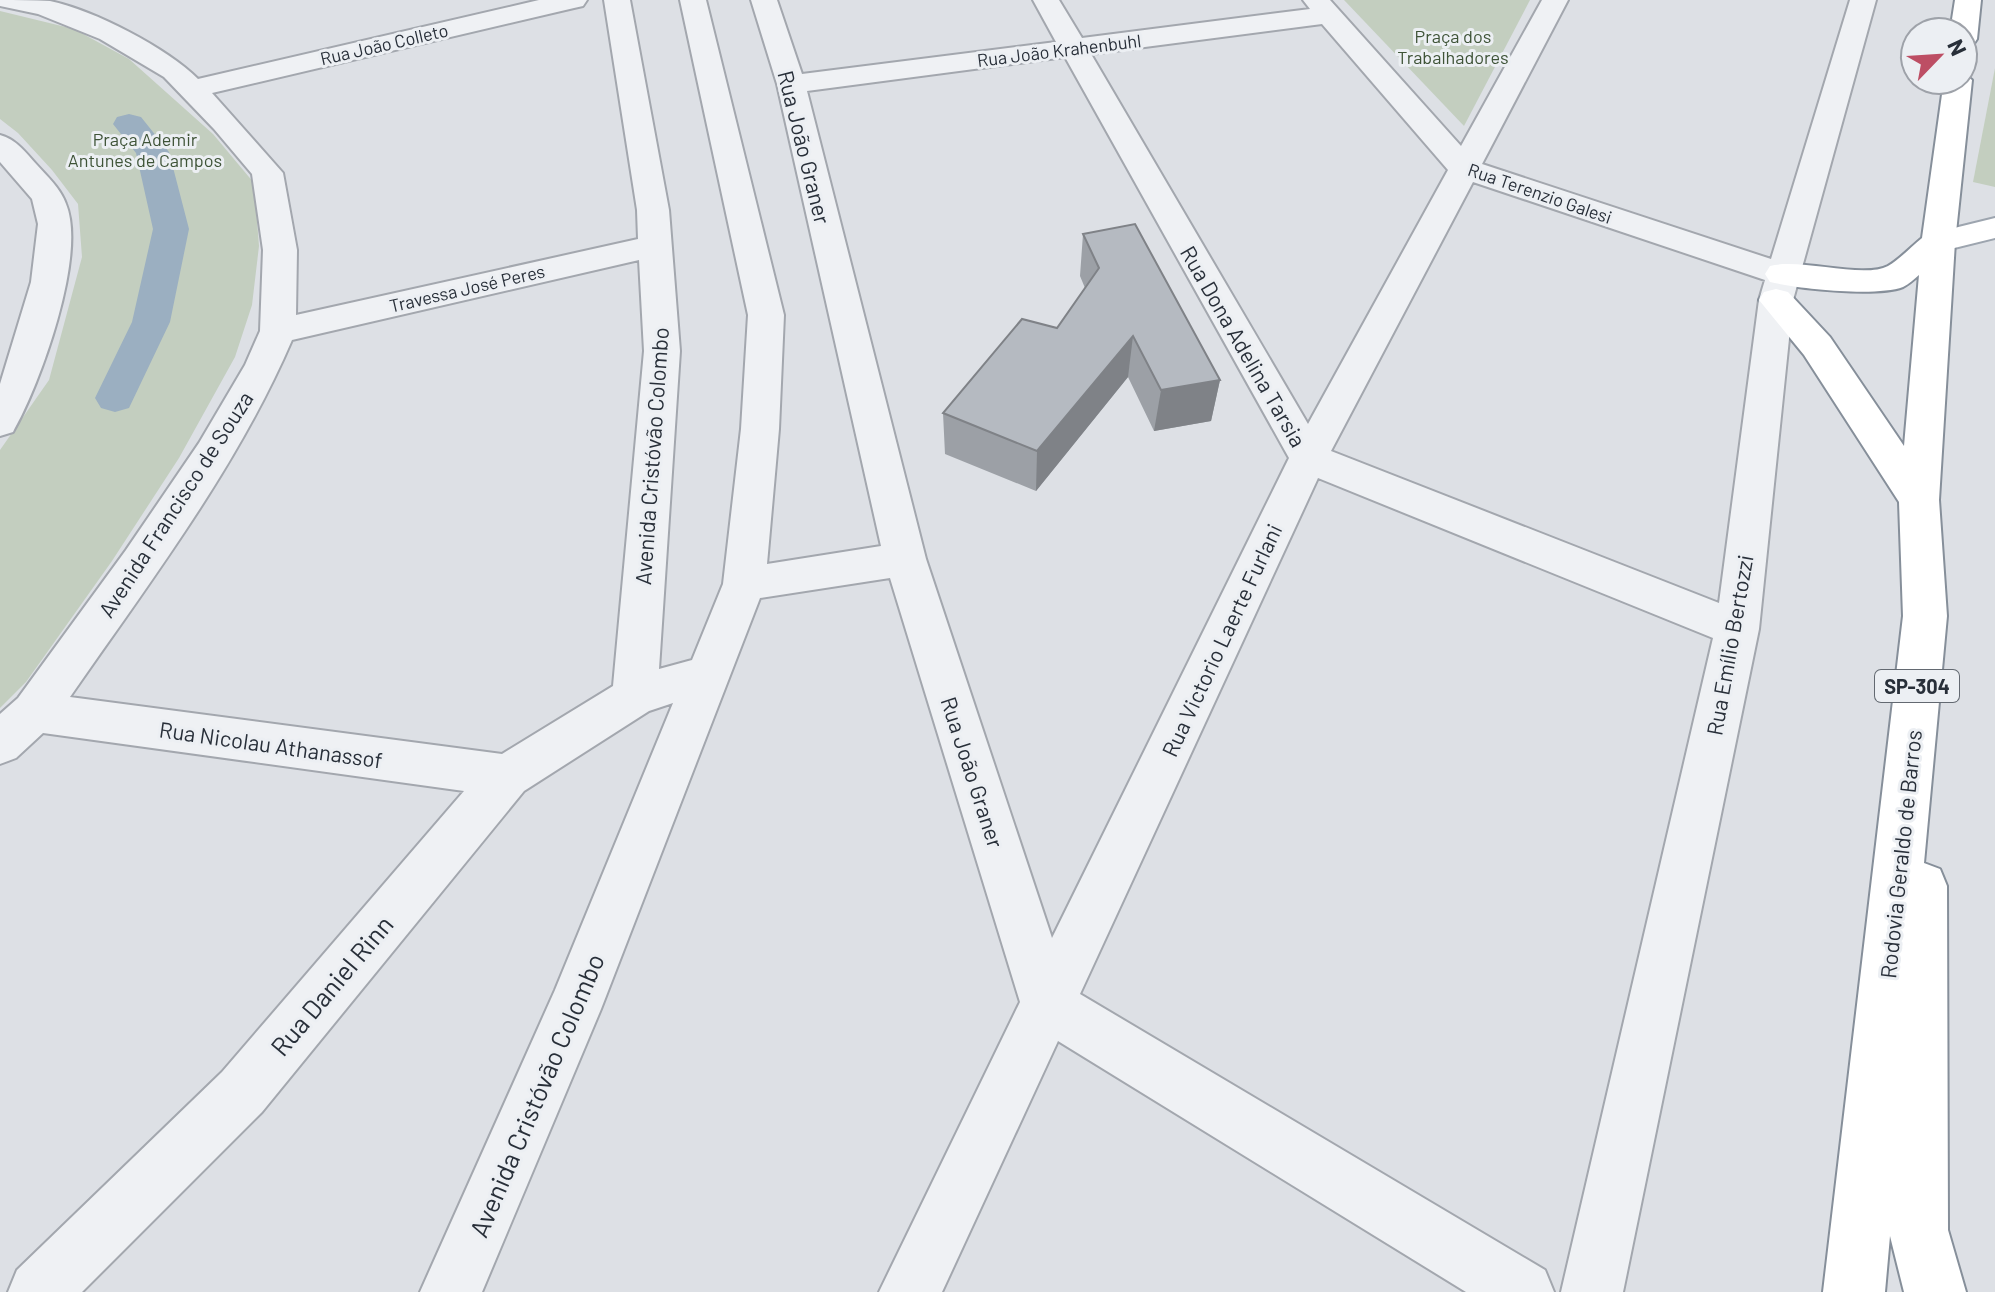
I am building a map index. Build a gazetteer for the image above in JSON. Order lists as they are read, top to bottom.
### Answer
{
  "streets": {
    "main road": ["SP-304", "Rodovia Geraldo de Barros"],
    "street": [
      "Rua João Colleto",
      "Rua João Krahenbuhl",
      "Rua João Graner",
      "Rua Terenzio Galesi",
      "Travessa José Peres",
      "Rua Dona Adelina Tarsia",
      "Avenida Cristóvão Colombo",
      "Avenida Francisco de Souza",
      "Rua Victorio Laerte Furlani",
      "Rua Emílio Bertozzi",
      "Rua Nicolau Athanassof",
      "Rua Daniel Rinn"
    ]
  },
  "crossings": [
    ["Rua João Colleto", "Avenida Francisco de Souza"],
    ["Rua João Krahenbuhl", "Rua João Graner"],
    ["Rua João Krahenbuhl", "Rua Terenzio Galesi"],
    ["Rua João Krahenbuhl", "Rua Dona Adelina Tarsia"],
    ["Rua João Graner", "Rua Victorio Laerte Furlani"],
    ["Rua Terenzio Galesi", "Rua Victorio Laerte Furlani"],
    ["Rua Terenzio Galesi", "Rua Emílio Bertozzi"],
    ["Travessa José Peres", "Avenida Cristóvão Colombo"],
    ["Travessa José Peres", "Avenida Francisco de Souza"],
    ["Rua Dona Adelina Tarsia", "Rua Victorio Laerte Furlani"],
    ["Rua Dona Adelina Tarsia", "Rua Emílio Bertozzi"],
    ["Avenida Cristóvão Colombo", "Rua Daniel Rinn"],
    ["Avenida Francisco de Souza", "Rua Nicolau Athanassof"],
    ["Rua Nicolau Athanassof", "Rua Daniel Rinn"]
  ],
  "parks": ["Praça dos Trabalhadores", "Praça Ademir Antunes de Campos"],
  "north": "top right"
}
